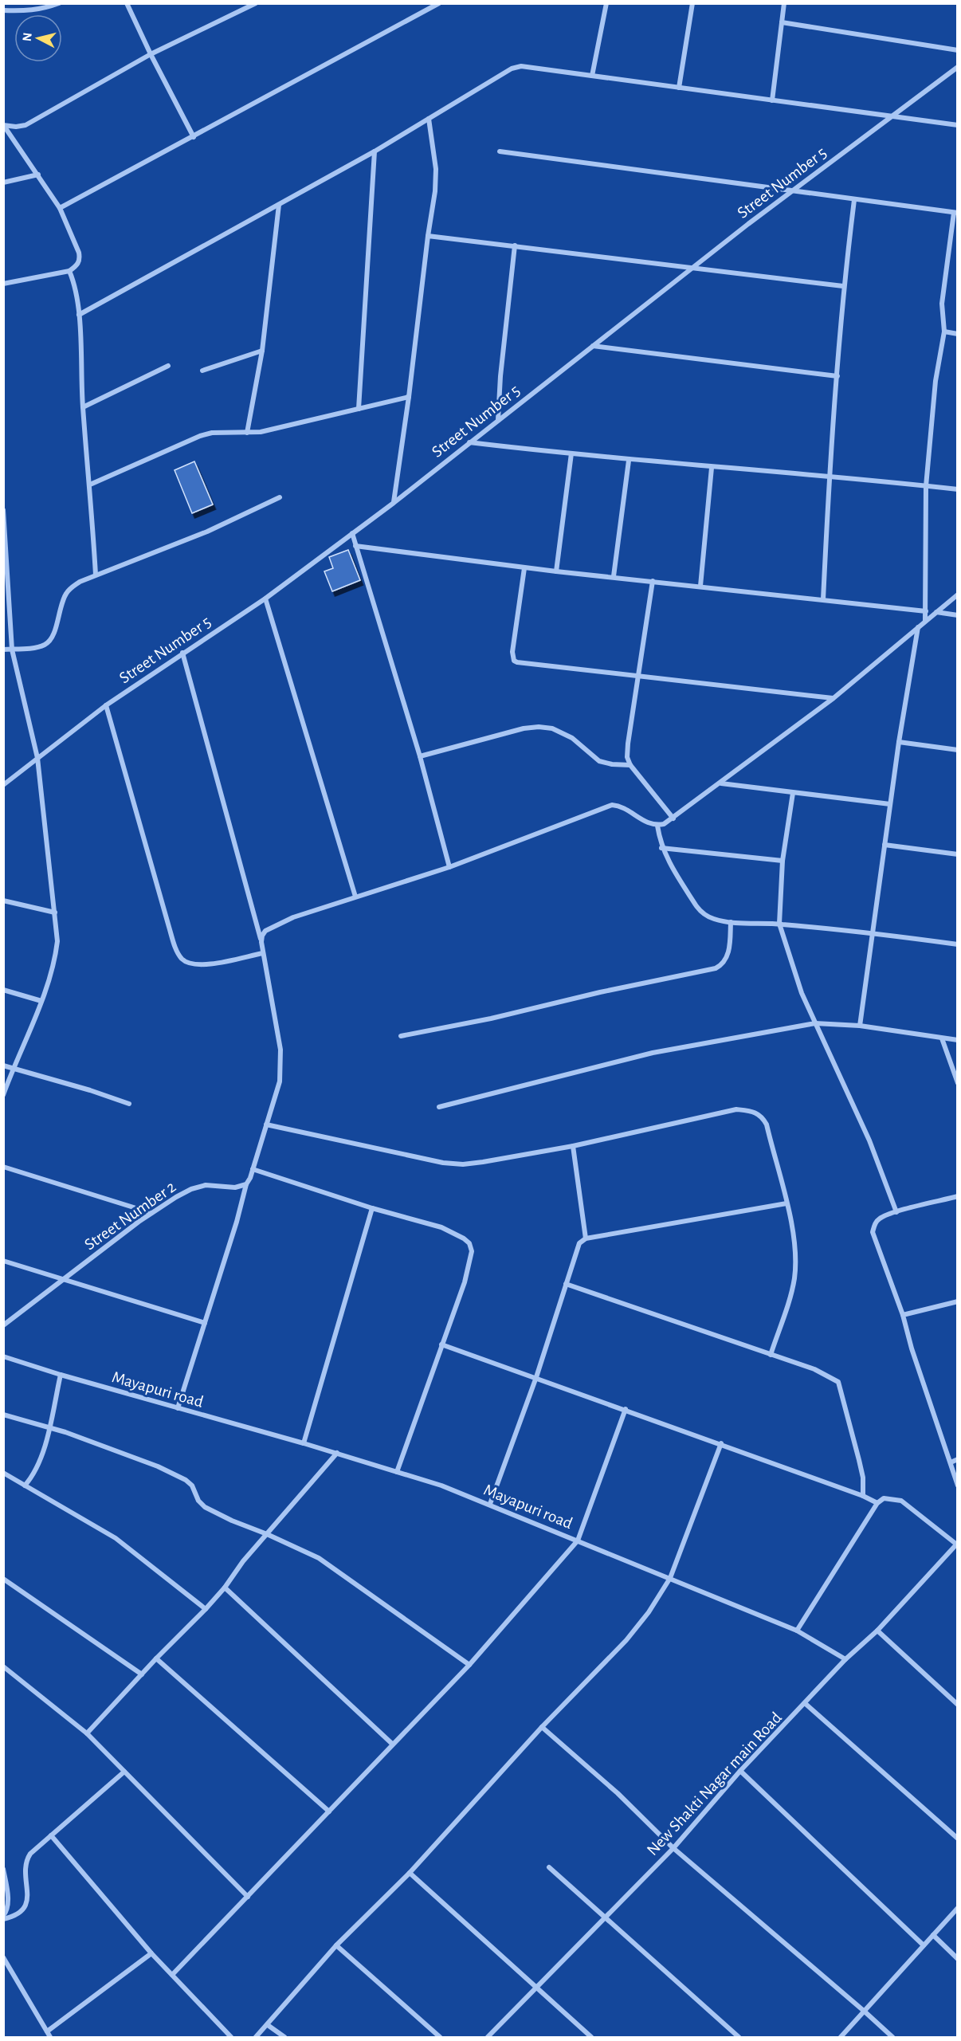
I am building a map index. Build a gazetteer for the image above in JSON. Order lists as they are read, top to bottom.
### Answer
{
  "streets": {
    "street": [
      "Street Number 5",
      "Street Number 2",
      "Mayapuri road",
      "New Shakti Nagar main Road"
    ]
  },
  "crossings": [
    ["Mayapuri road", "New Shakti Nagar main Road"]
  ],
  "north": "left"
}
